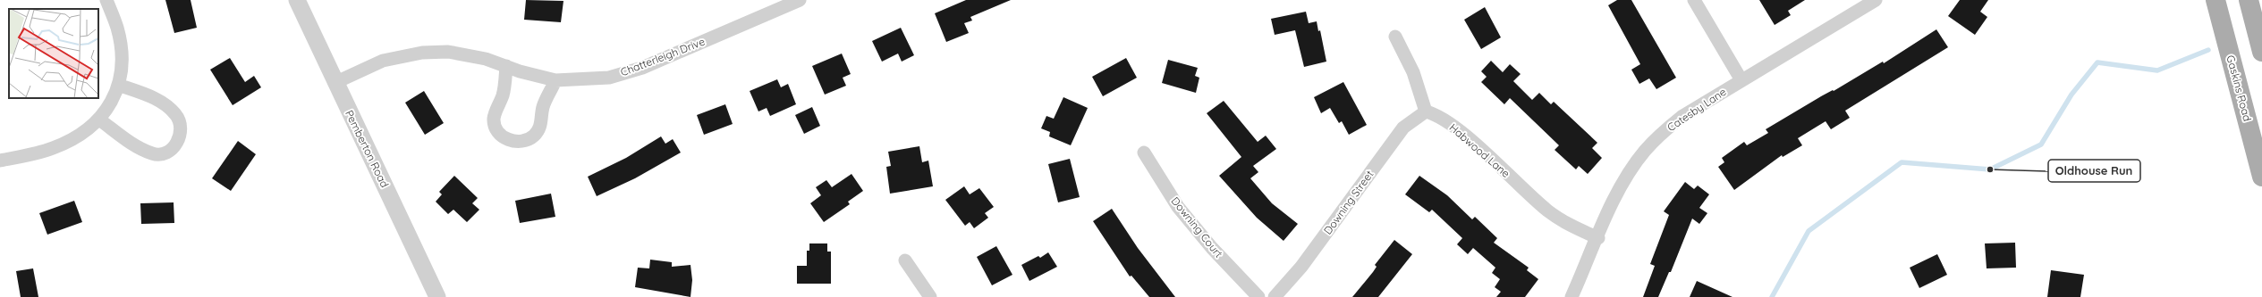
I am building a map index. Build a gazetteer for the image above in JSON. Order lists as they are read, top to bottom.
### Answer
{
  "streets": {
    "main road": ["Gaskins Road"],
    "street": [
      "Chatterleigh Drive",
      "Catesby Lane",
      "Pemberton Road",
      "Habwood Lane",
      "Downing Street",
      "Downing Court"
    ]
  },
  "crossings": [
    ["Chatterleigh Drive", "Pemberton Road"],
    ["Catesby Lane", "Habwood Lane"],
    ["Habwood Lane", "Downing Street"]
  ],
  "places": ["Oldhouse Run"]
}
